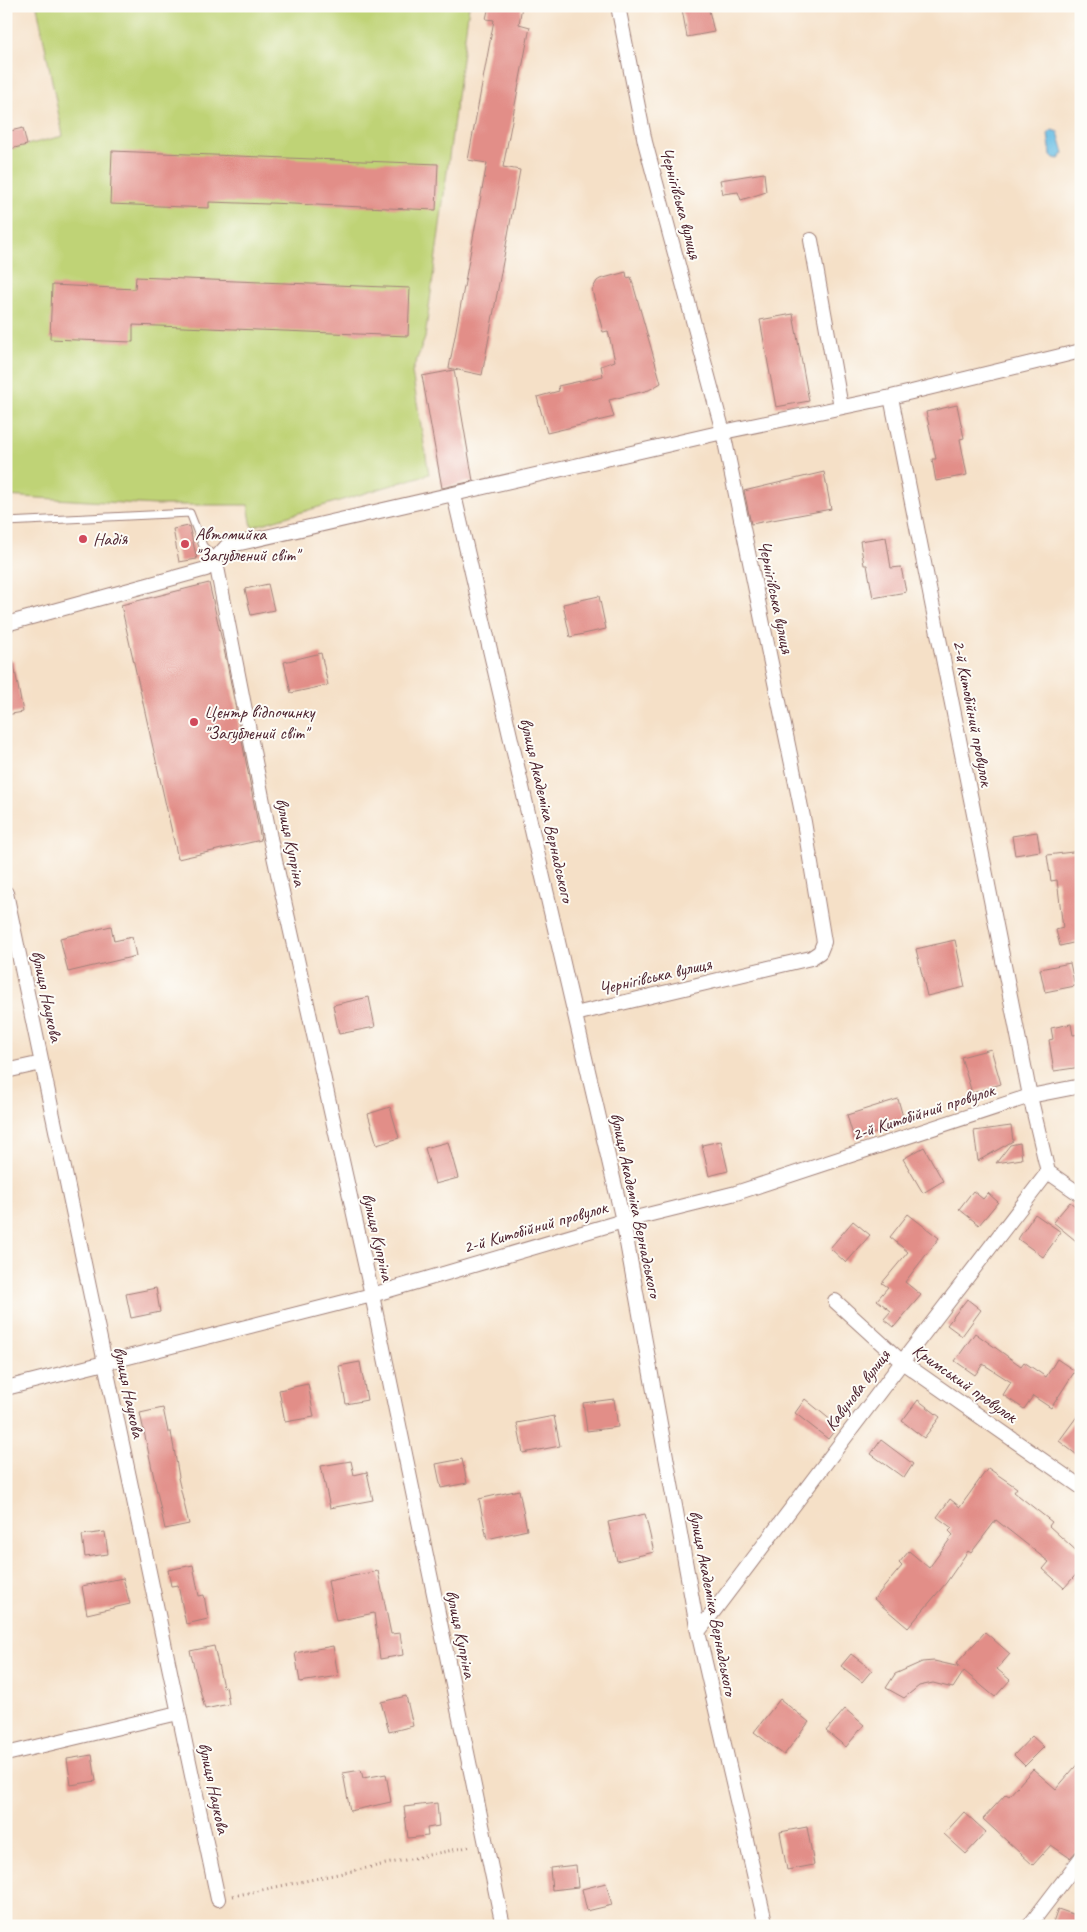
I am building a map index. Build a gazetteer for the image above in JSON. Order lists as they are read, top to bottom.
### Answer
{
  "streets": {
    "street": [
      "Чернігівська вулиця",
      "2-й Китобійний провулок",
      "вулиця Академіка Вернадського",
      "вулиця Купріна",
      "вулиця Наукова",
      "Кримський провулок",
      "Кавунова вулиця"
    ]
  },
  "crossings": [
    ["Чернігівська вулиця", "вулиця Академіка Вернадського"],
    ["2-й Китобійний провулок", "вулиця Академіка Вернадського"],
    ["2-й Китобійний провулок", "вулиця Купріна"],
    ["2-й Китобійний провулок", "вулиця Наукова"],
    ["вулиця Академіка Вернадського", "Кавунова вулиця"],
    ["Кримський провулок", "Кавунова вулиця"]
  ],
  "places": ["Надія", "Автомийка \"Загублений світ\"", "Центр відпочинку \"Загублений світ\""]
}
